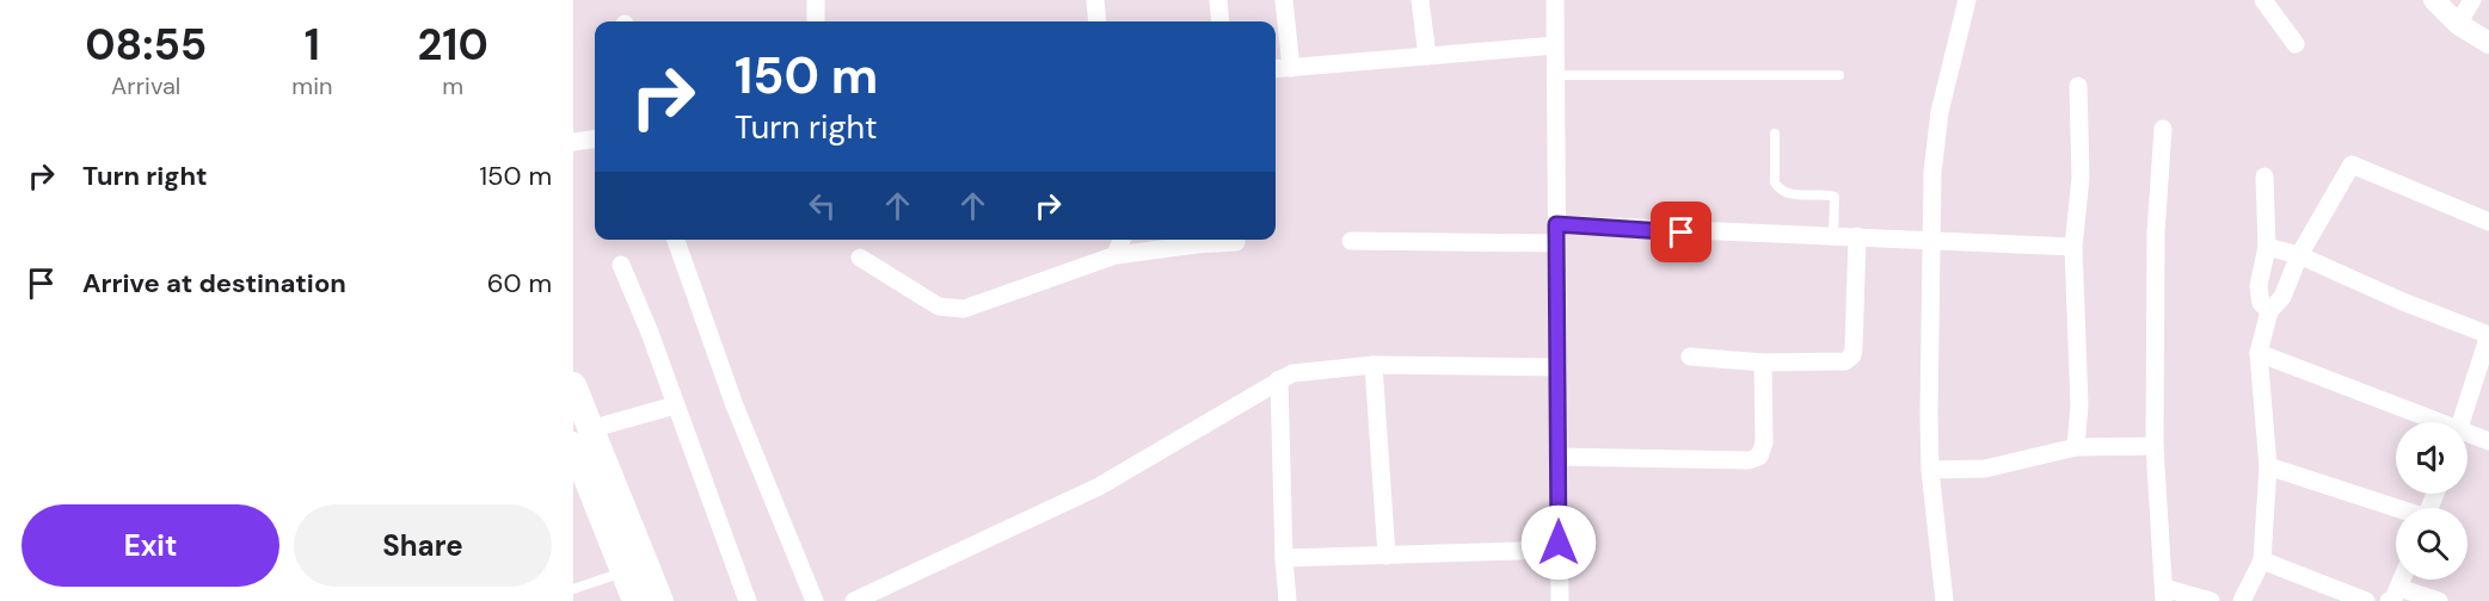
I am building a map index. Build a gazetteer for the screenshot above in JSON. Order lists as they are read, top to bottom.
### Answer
{
  "page": {
    "eta": [
      "08:55",
      "Arrival",
      "1",
      "min",
      "210",
      "m"
    ],
    "turn": ["150 m", "Turn right"],
    "list": [
      {
        "name": "Turn right",
        "value": "150 m"
      },
      {
        "name": "Arrive at destination",
        "value": "60 m"
      }
    ],
    "buttons": ["Exit", "Share"]
  }
}
